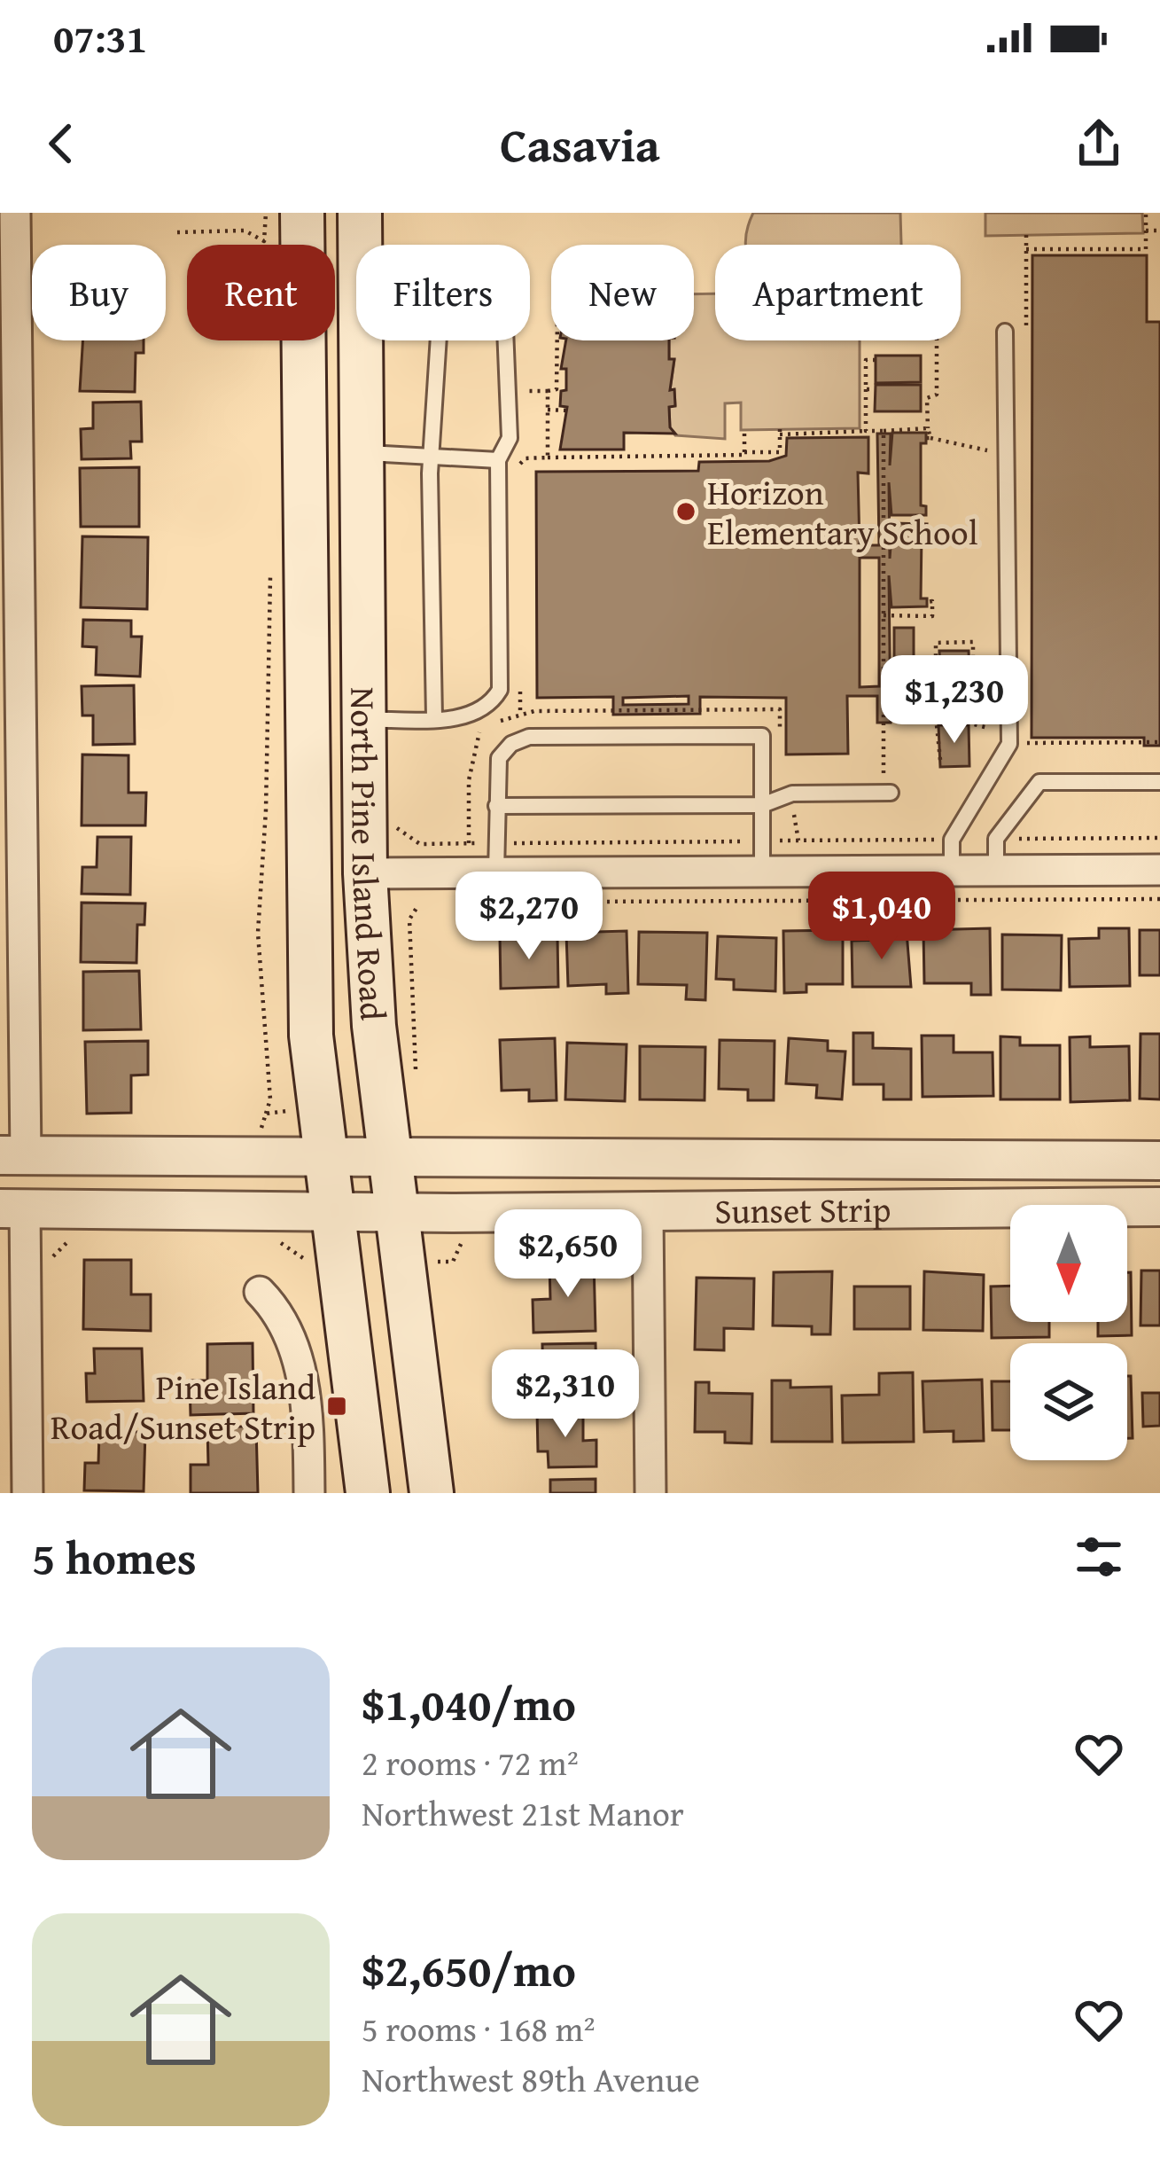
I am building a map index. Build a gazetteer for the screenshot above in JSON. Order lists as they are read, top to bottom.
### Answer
{
  "streets": {
    "main road": ["North Pine Island Road"],
    "street": ["Sunset Strip"]
  },
  "crossings": [
    ["North Pine Island Road", "Sunset Strip"]
  ],
  "places": {
    "other": ["Horizon Elementary School"],
    "transit": ["Pine Island Road/Sunset Strip"]
  },
  "north": "bottom",
  "page": {
    "status": "07:31",
    "header": "Casavia",
    "chip": [
      "Buy",
      "Rent",
      "Filters",
      "New",
      "Apartment"
    ],
    "price": [
      "$1,230",
      "$2,270",
      "$1,040",
      "$2,650",
      "$2,310"
    ],
    "heading": "5 homes",
    "list": [
      {
        "name": "$1,040/mo",
        "note": "2 rooms · 72 m² · Northwest 21st Manor"
      },
      {
        "name": "$2,650/mo",
        "note": "5 rooms · 168 m² · Northwest 89th Avenue"
      }
    ]
  }
}
